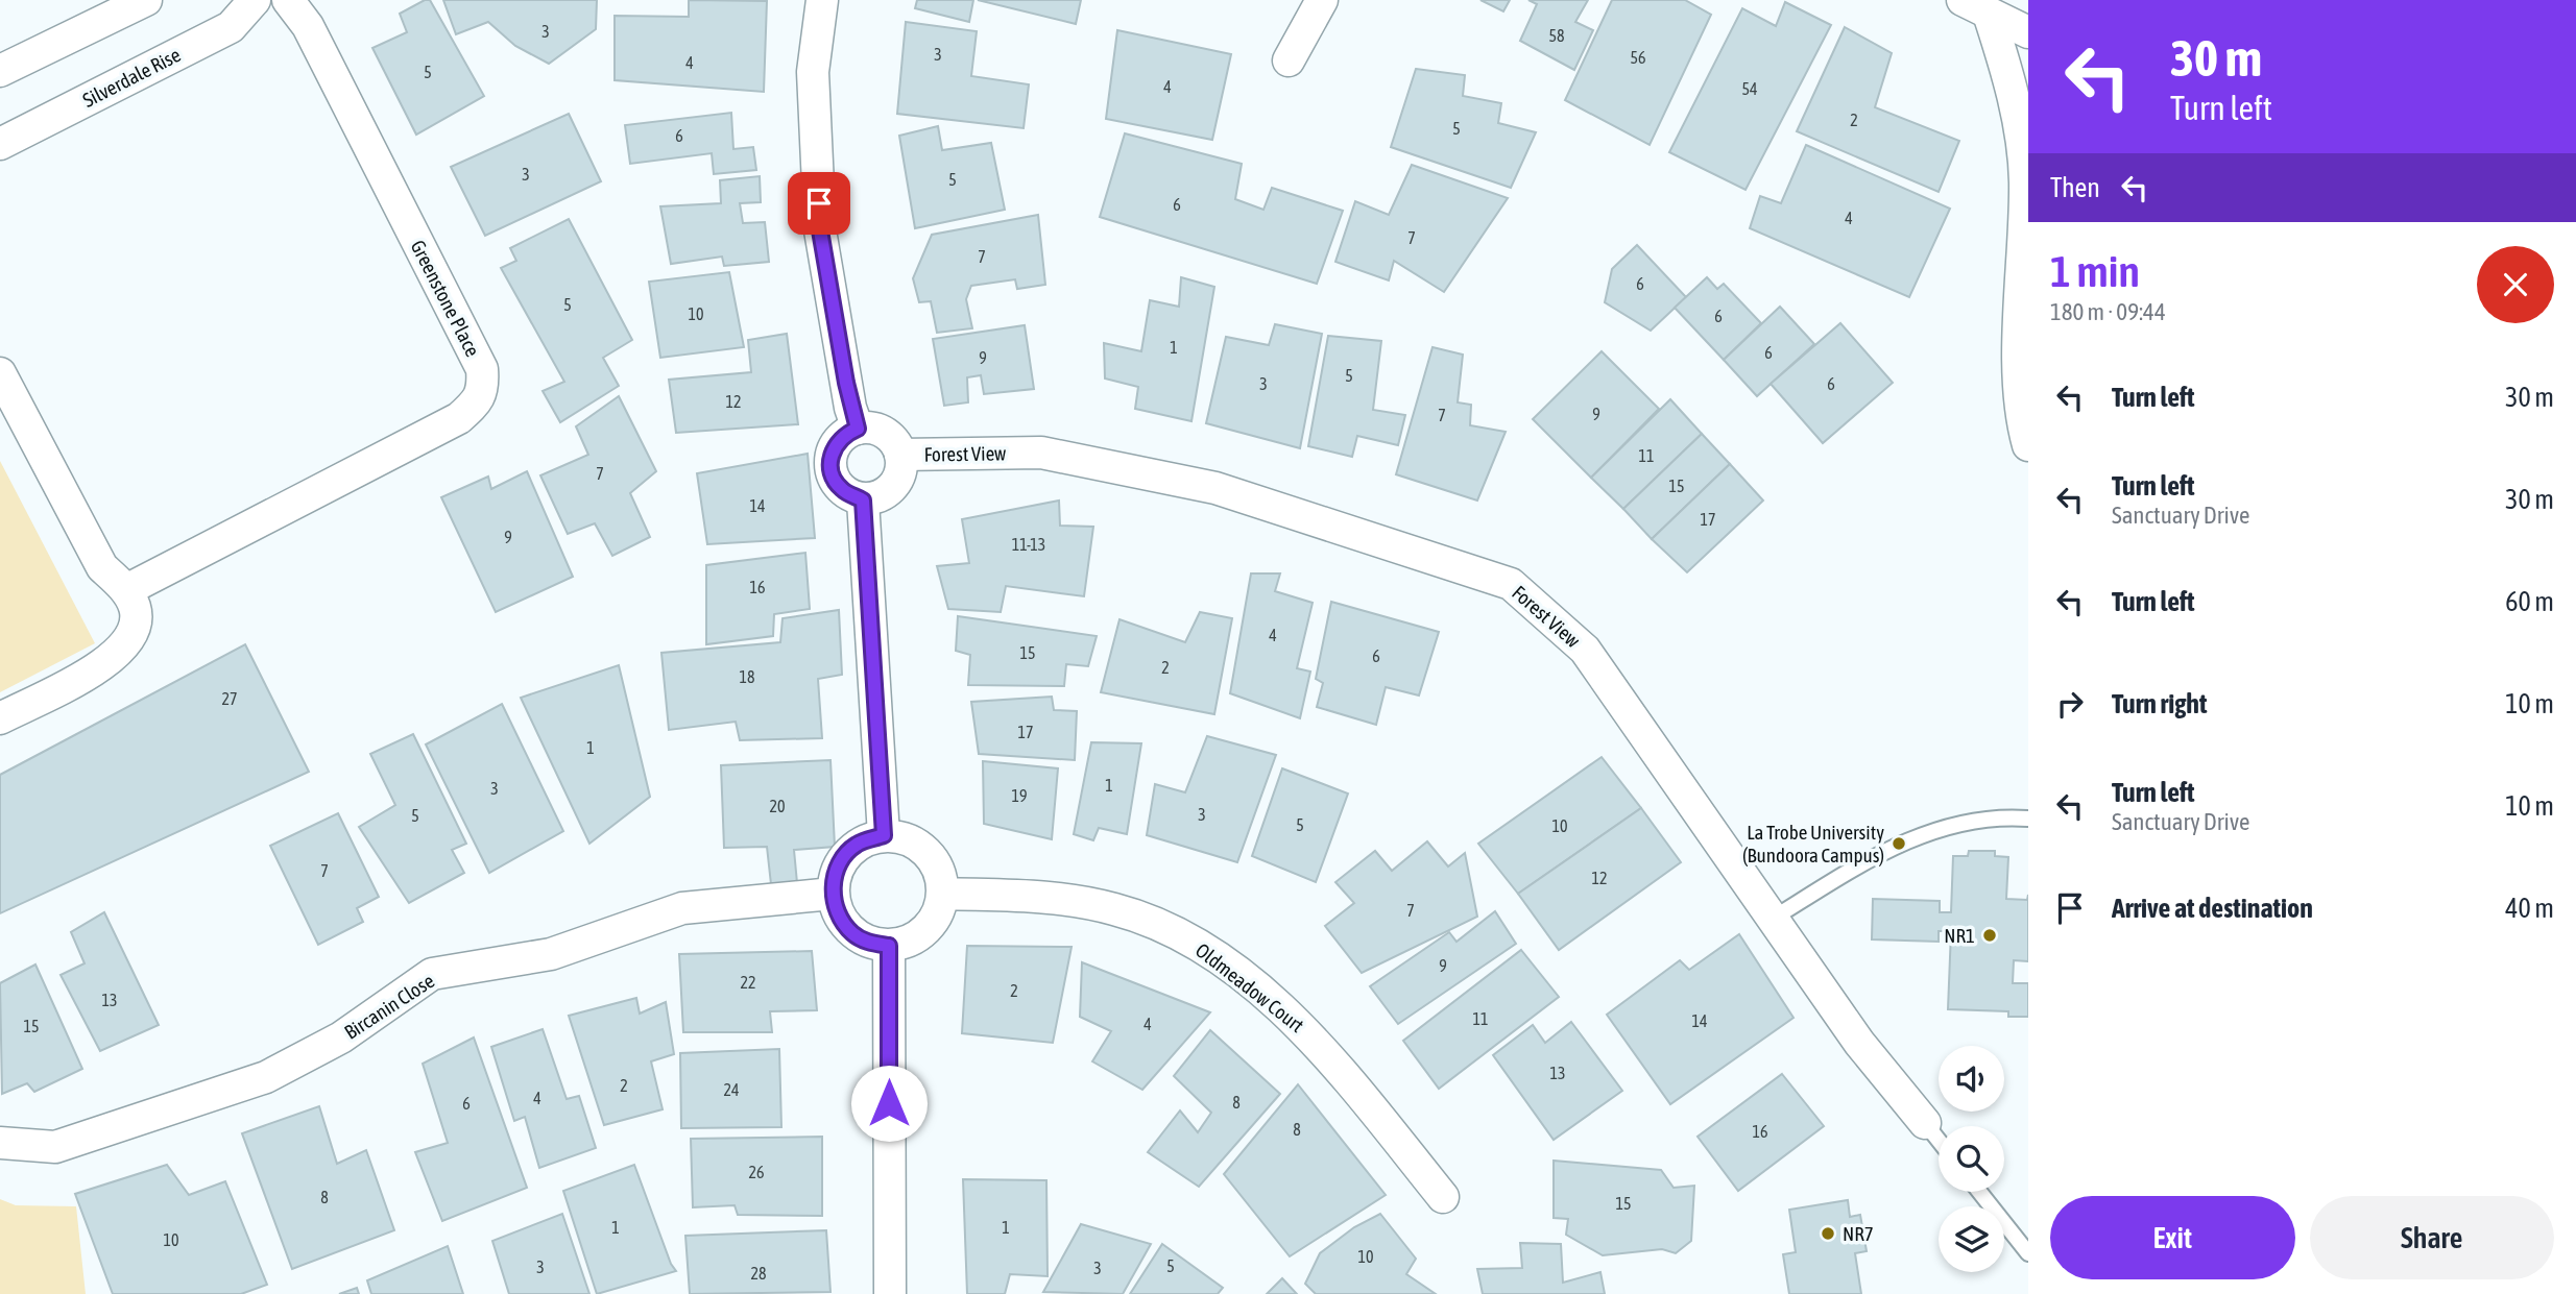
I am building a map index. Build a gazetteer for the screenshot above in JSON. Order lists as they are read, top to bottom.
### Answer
{
  "streets": {
    "street": [
      "Silverdale Rise",
      "Greenstone Place",
      "Forest View",
      "Oldmeadow Court",
      "Bircanin Close"
    ]
  },
  "crossings": [
    ["Oldmeadow Court", "Bircanin Close"]
  ],
  "places": ["La Trobe University (Bundoora Campus)", "NR1", "NR7"],
  "house_numbers": [
    "3",
    "58",
    "3",
    "56",
    "4",
    "5",
    "4",
    "54",
    "2",
    "5",
    "6",
    "3",
    "5",
    "6",
    "4",
    "7",
    "7",
    "6",
    "5",
    "10",
    "6",
    "1",
    "6",
    "9",
    "5",
    "3",
    "6",
    "12",
    "9",
    "7",
    "11",
    "7",
    "15",
    "14",
    "17",
    "9",
    "11-13",
    "16",
    "4",
    "15",
    "6",
    "2",
    "18",
    "27",
    "17",
    "1",
    "1",
    "3",
    "19",
    "20",
    "3",
    "5",
    "5",
    "10",
    "7",
    "12",
    "7",
    "9",
    "22",
    "2",
    "13",
    "11",
    "14",
    "4",
    "15",
    "13",
    "2",
    "24",
    "4",
    "8",
    "6",
    "8",
    "16",
    "26",
    "8",
    "15",
    "1",
    "1",
    "10",
    "10",
    "5",
    "3",
    "3",
    "28"
  ],
  "page": {
    "turn": ["30 m", "Turn left"],
    "then": "Then",
    "heading": ["1 min", "180 m · 09:44"],
    "list": [
      {
        "name": "Turn left",
        "value": "30 m"
      },
      {
        "name": "Turn left",
        "note": "Sanctuary Drive",
        "value": "30 m"
      },
      {
        "name": "Turn left",
        "value": "60 m"
      },
      {
        "name": "Turn right",
        "value": "10 m"
      },
      {
        "name": "Turn left",
        "note": "Sanctuary Drive",
        "value": "10 m"
      },
      {
        "name": "Arrive at destination",
        "value": "40 m"
      }
    ],
    "buttons": ["Exit", "Share"]
  }
}
